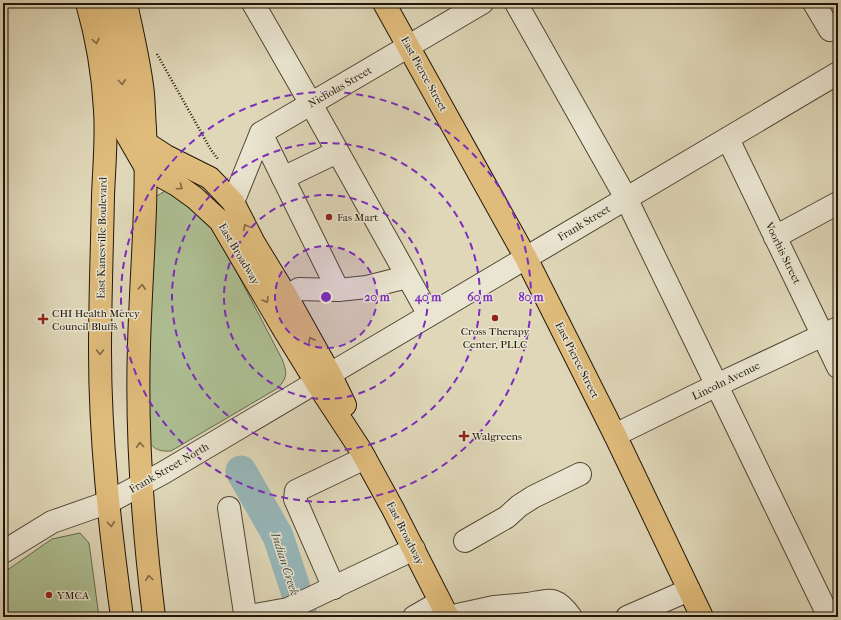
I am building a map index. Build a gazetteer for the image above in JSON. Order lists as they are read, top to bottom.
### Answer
{
  "streets": {
    "main road": ["East Pierce Street", "East Kanesville Boulevard", "East Broadway"],
    "street": [
      "Nicholas Street",
      "Frank Street",
      "Voorhis Street",
      "Lincoln Avenue",
      "Frank Street North"
    ]
  },
  "crossings": [
    ["East Pierce Street", "Nicholas Street"],
    ["East Pierce Street", "Frank Street"],
    ["East Pierce Street", "Lincoln Avenue"],
    ["Frank Street", "Voorhis Street"],
    ["Frank Street", "East Broadway"],
    ["Frank Street", "Frank Street North"],
    ["East Kanesville Boulevard", "Frank Street North"],
    ["Voorhis Street", "Lincoln Avenue"],
    ["East Broadway", "Frank Street North"]
  ],
  "water": ["Indian Creek"],
  "places": {
    "other": ["Fas Mart", "Cross Therapy Center, PLLC", "YMCA"],
    "health": ["CHI Health Mercy Council Bluffs", "Walgreens"]
  },
  "rings": [
    "20 m",
    "40 m",
    "60 m",
    "80 m"
  ]
}
